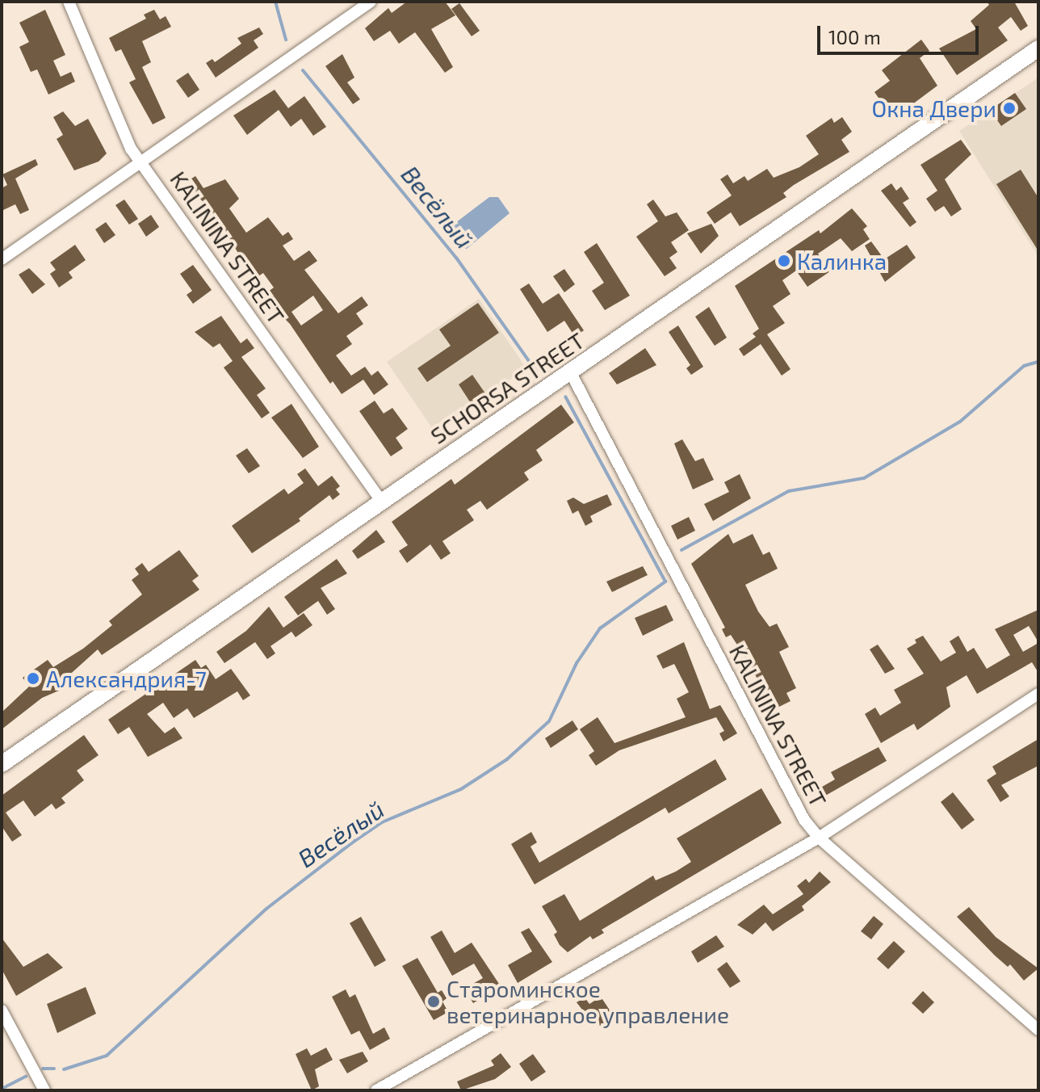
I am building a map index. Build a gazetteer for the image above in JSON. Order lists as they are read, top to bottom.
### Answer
{
  "streets": {
    "main road": ["SCHORSA STREET"],
    "street": ["KALININA STREET"]
  },
  "crossings": [
    ["KALININA STREET", "SCHORSA STREET"]
  ],
  "water": ["Весёлый"],
  "places": [
    "Окна Двери",
    "Калинка",
    "Александрия-7",
    "Староминское ветеринарное управление"
  ],
  "scale_bar": "100 m"
}
